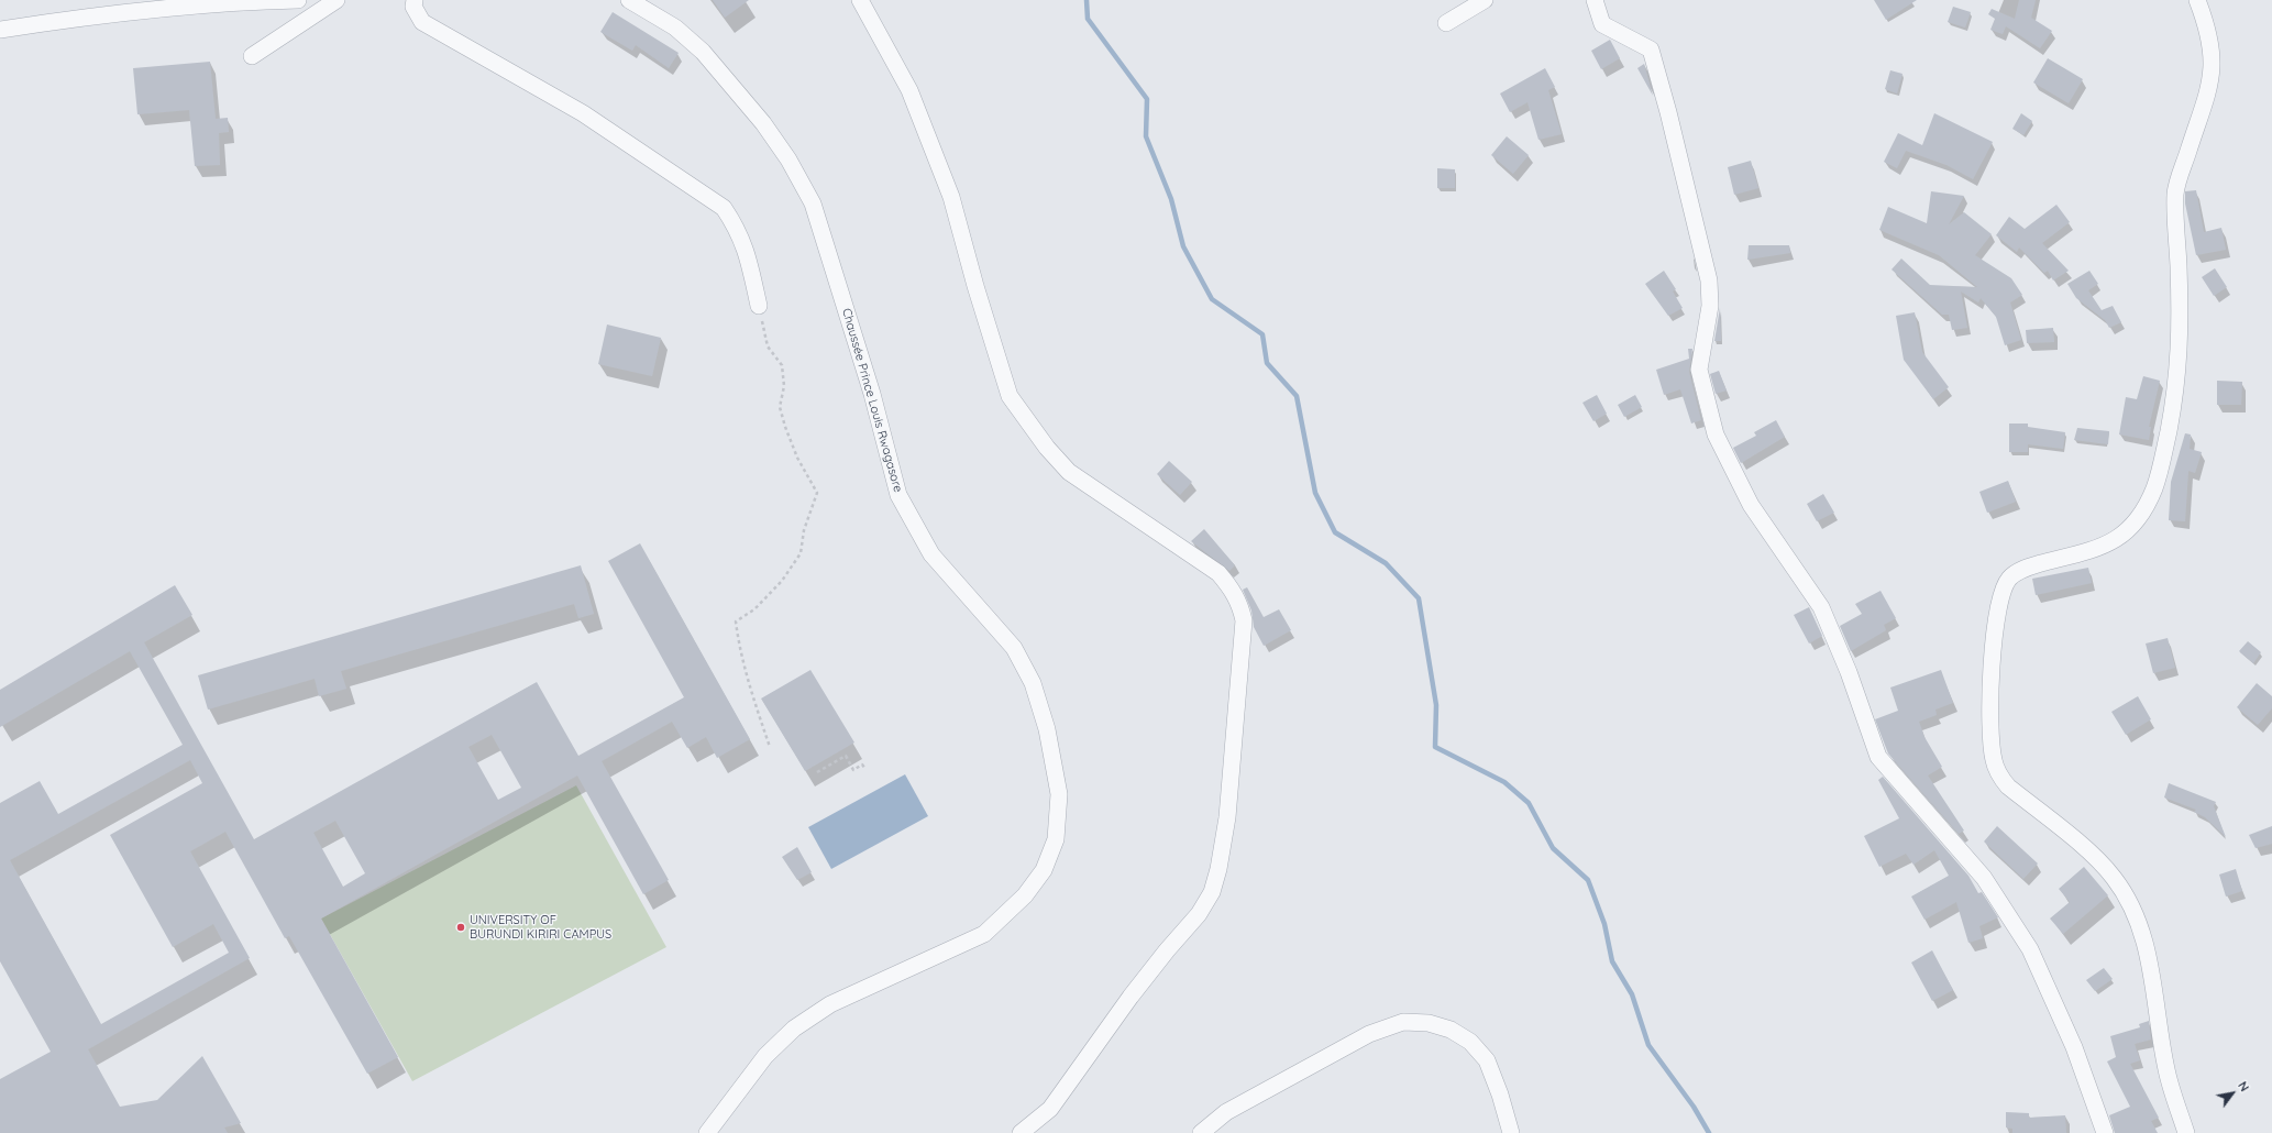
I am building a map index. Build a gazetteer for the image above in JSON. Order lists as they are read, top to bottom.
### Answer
{
  "streets": {
    "street": ["Chaussée Prince Louis Rwagasore"]
  },
  "places": ["UNIVERSITY OF BURUNDI KIRIRI CAMPUS"],
  "north": "top right"
}
